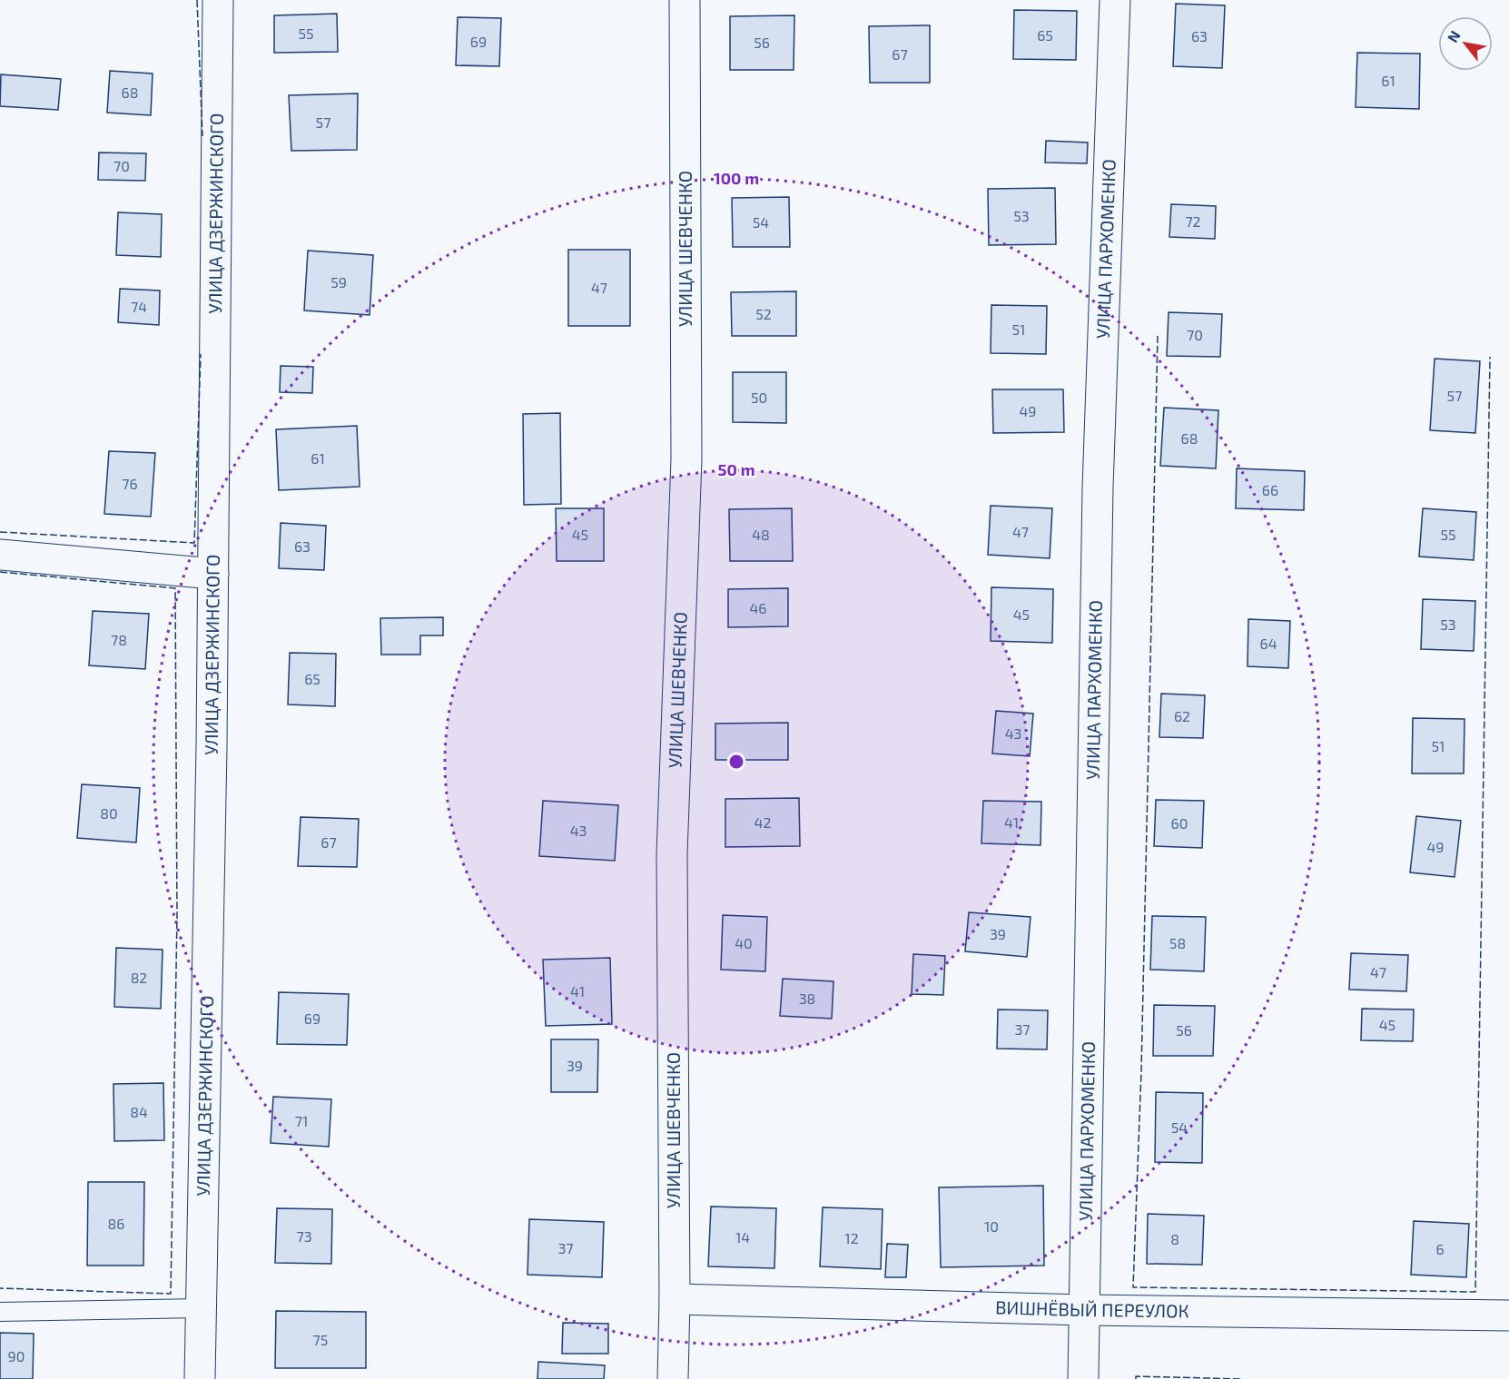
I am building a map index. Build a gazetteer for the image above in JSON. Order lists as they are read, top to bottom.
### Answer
{
  "streets": {
    "street": [
      "УЛИЦА ДЗЕРЖИНСКОГО",
      "УЛИЦА ШЕВЧЕНКО",
      "УЛИЦА ПАРХОМЕНКО",
      "ВИШНЁВЫЙ ПЕРЕУЛОК"
    ]
  },
  "crossings": [
    ["УЛИЦА ШЕВЧЕНКО", "ВИШНЁВЫЙ ПЕРЕУЛОК"],
    ["УЛИЦА ПАРХОМЕНКО", "ВИШНЁВЫЙ ПЕРЕУЛОК"]
  ],
  "house_numbers": [
    "55",
    "65",
    "63",
    "69",
    "56",
    "67",
    "61",
    "68",
    "57",
    "70",
    "53",
    "72",
    "54",
    "59",
    "47",
    "74",
    "52",
    "51",
    "70",
    "57",
    "50",
    "49",
    "68",
    "61",
    "76",
    "66",
    "47",
    "45",
    "48",
    "55",
    "63",
    "46",
    "45",
    "53",
    "78",
    "64",
    "65",
    "62",
    "43",
    "51",
    "80",
    "42",
    "41",
    "60",
    "43",
    "67",
    "49",
    "39",
    "40",
    "58",
    "47",
    "82",
    "41",
    "38",
    "69",
    "45",
    "37",
    "56",
    "39",
    "84",
    "71",
    "54",
    "86",
    "10",
    "73",
    "14",
    "12",
    "8",
    "37",
    "6",
    "75",
    "90"
  ],
  "north": "top left",
  "rings": ["100 m", "50 m"]
}
